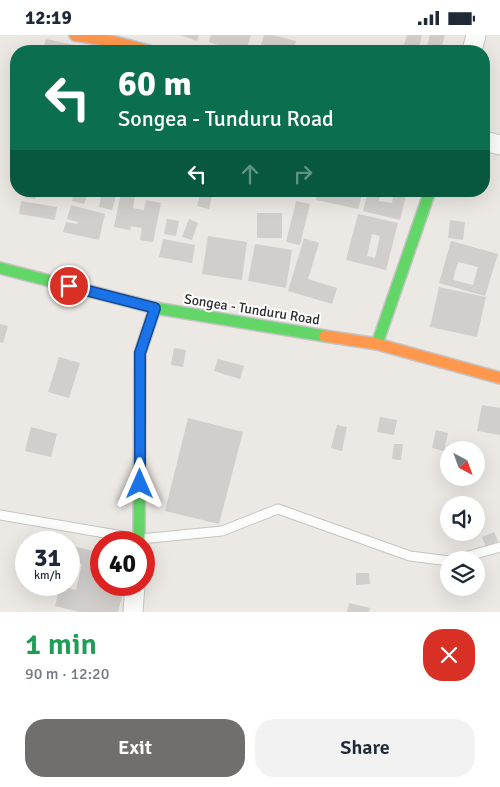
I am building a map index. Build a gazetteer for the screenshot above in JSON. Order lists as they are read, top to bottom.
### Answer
{
  "streets": {
    "main road": ["Songea - Tunduru Road"]
  },
  "north": "bottom right",
  "page": {
    "status": "12:19",
    "turn": ["60 m", "Songea - Tunduru Road"],
    "speed": "31 km/h",
    "limit": "40",
    "heading": ["1 min", "90 m · 12:20"],
    "buttons": ["Exit", "Share"]
  }
}
